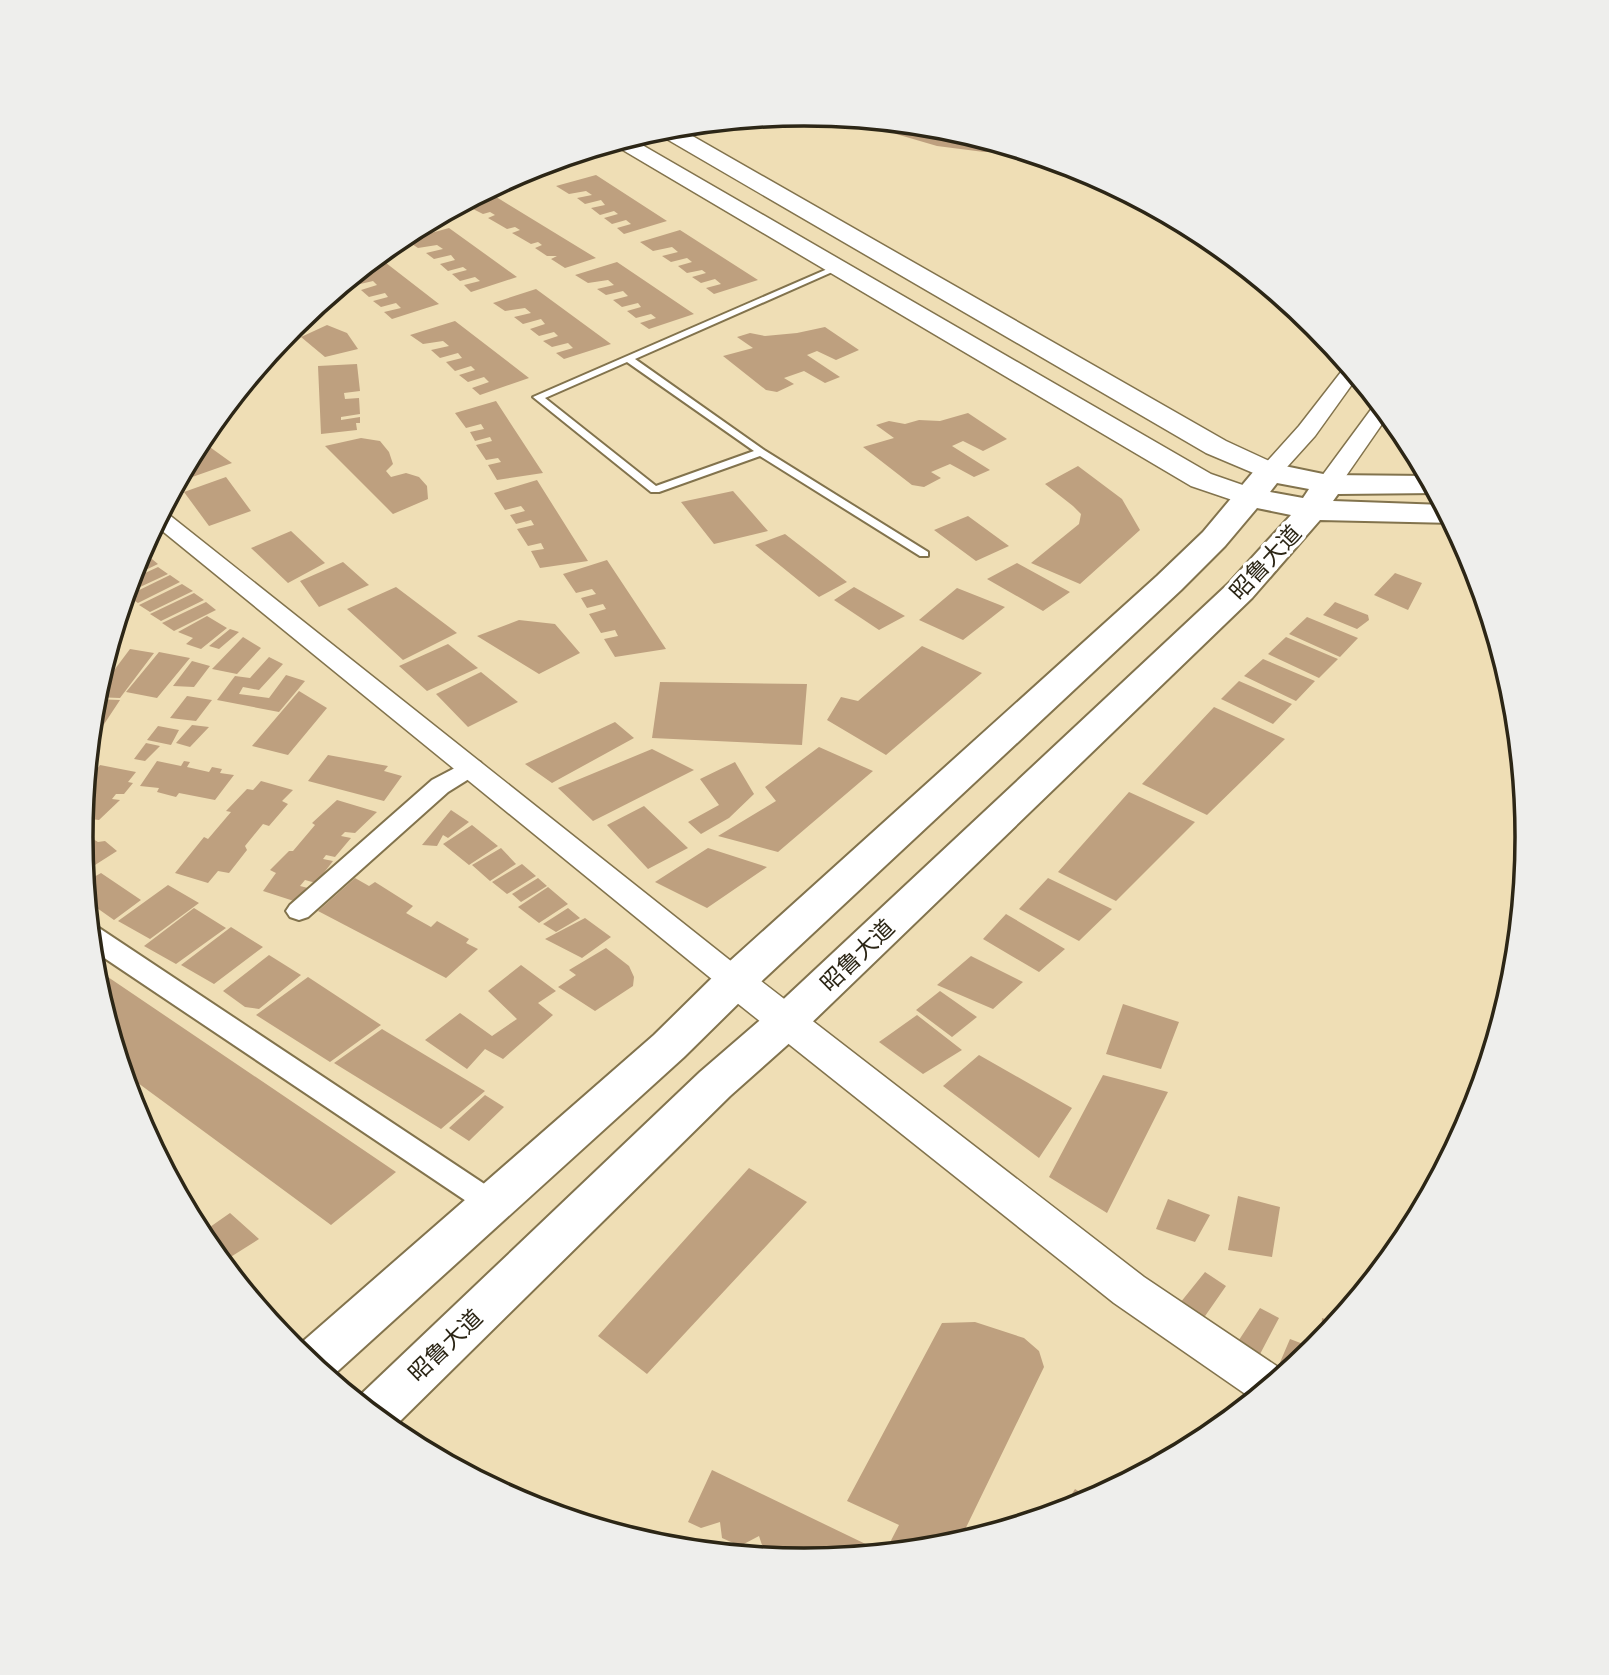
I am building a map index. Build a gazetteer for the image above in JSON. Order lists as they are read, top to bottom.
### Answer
{
  "streets": {
    "highway": ["昭鲁大道"]
  }
}
